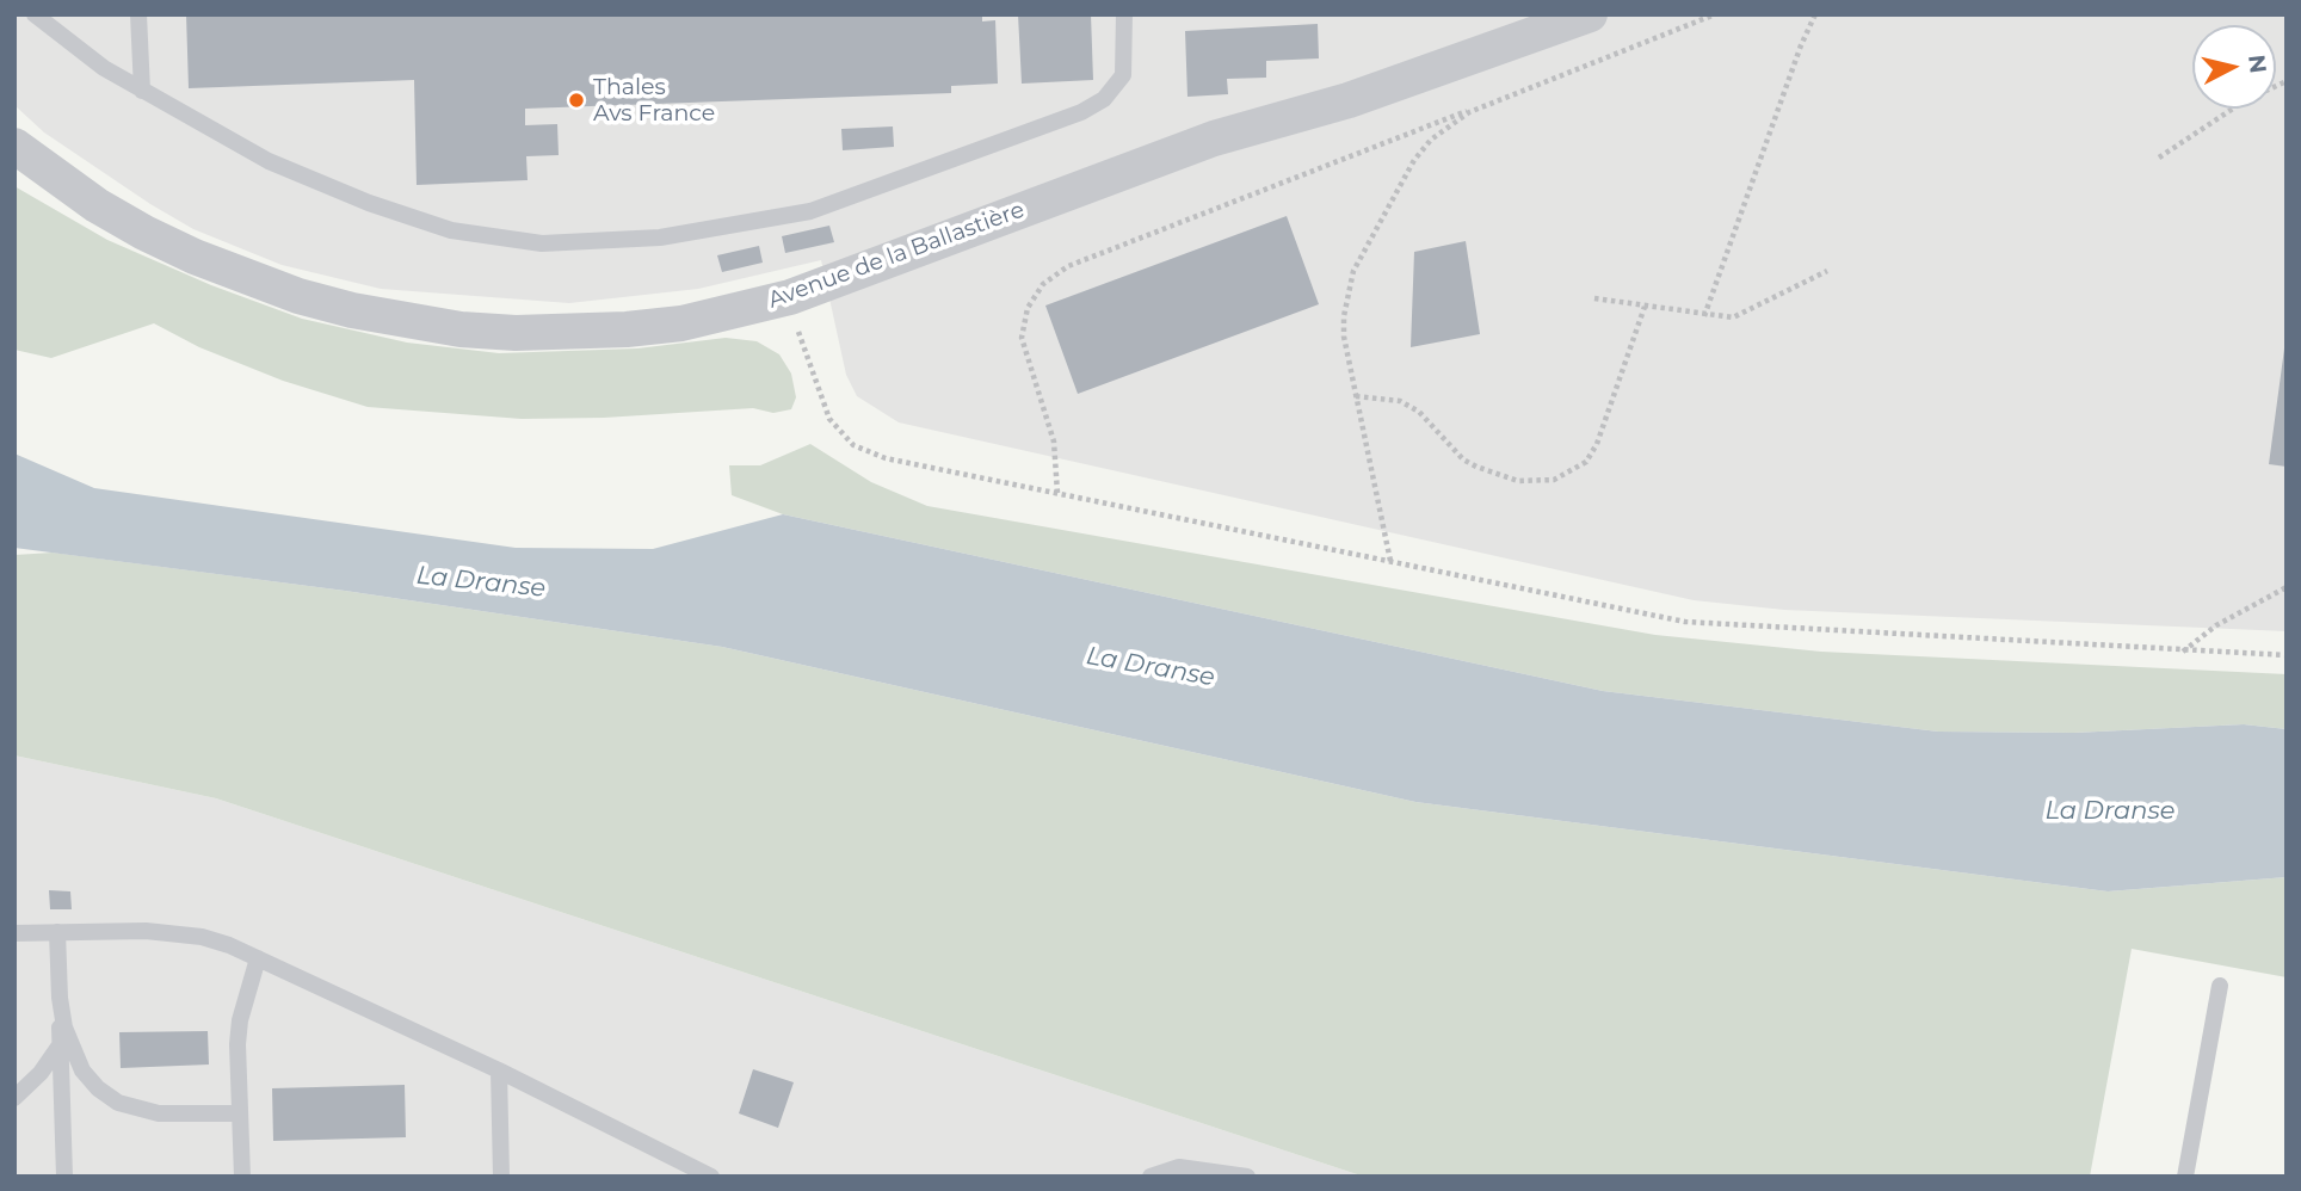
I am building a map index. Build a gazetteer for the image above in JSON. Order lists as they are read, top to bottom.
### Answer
{
  "streets": {
    "street": ["Avenue de la Ballastière"]
  },
  "water": ["La Dranse"],
  "places": ["Thales Avs France"],
  "north": "right"
}
